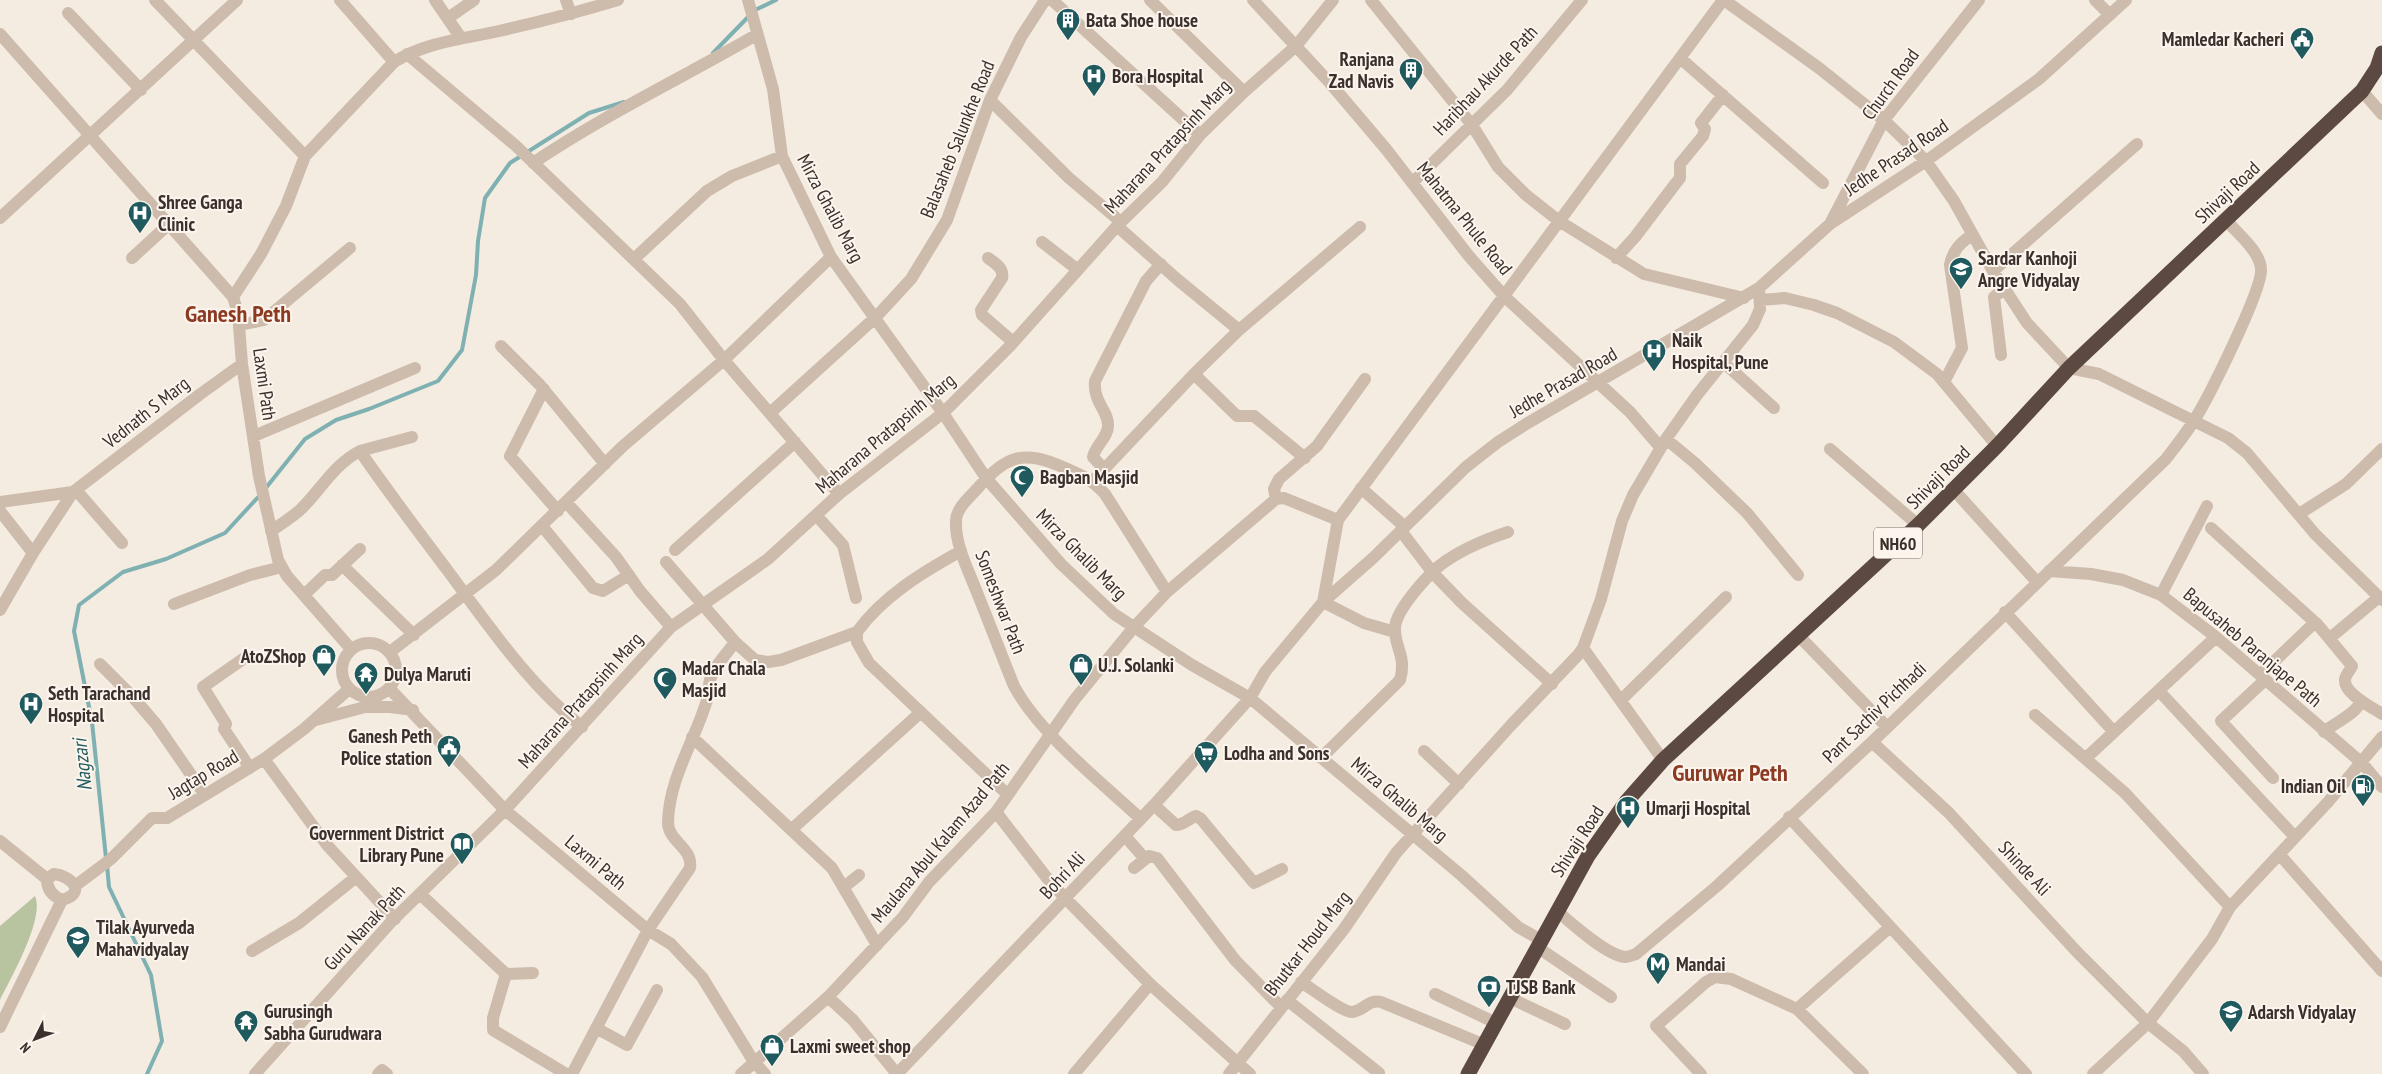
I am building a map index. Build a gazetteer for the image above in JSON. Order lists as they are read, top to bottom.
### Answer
{
  "streets": {
    "highway": ["Shivaji Road", "NH60"],
    "street": [
      "Haribhau Akurde Path",
      "Church Road",
      "Balasaheb Salunkhe Road",
      "Maharana Pratapsinh Marg",
      "Jedhe Prasad Road",
      "Mirza Ghalib Marg",
      "Mahatma Phule Road",
      "Laxmi Path",
      "Vednath S Marg",
      "Someshwar Path",
      "Bapusaheb Paranjape Path",
      "Pant Sachiv Pichhadi",
      "Jagtap Road",
      "Maulana Abul Kalam Azad Path",
      "Shinde Ali",
      "Bohri Ali",
      "Guru Nanak Path",
      "Bhutkar Houd Marg"
    ]
  },
  "crossings": [
    ["Haribhau Akurde Path", "Mahatma Phule Road"],
    ["Church Road", "Jedhe Prasad Road"],
    ["Balasaheb Salunkhe Road", "Mirza Ghalib Marg"],
    ["Maharana Pratapsinh Marg", "Mirza Ghalib Marg"],
    ["Maharana Pratapsinh Marg", "Mahatma Phule Road"],
    ["Maharana Pratapsinh Marg", "Laxmi Path"],
    ["Maharana Pratapsinh Marg", "Guru Nanak Path"],
    ["Jedhe Prasad Road", "Mirza Ghalib Marg"],
    ["Jedhe Prasad Road", "Mahatma Phule Road"],
    ["Jedhe Prasad Road", "Bohri Ali"],
    ["Jedhe Prasad Road", "Bhutkar Houd Marg"],
    ["Shivaji Road", "Mirza Ghalib Marg"],
    ["Shivaji Road", "Pant Sachiv Pichhadi"],
    ["Mirza Ghalib Marg", "Someshwar Path"],
    ["Mirza Ghalib Marg", "Maulana Abul Kalam Azad Path"],
    ["Mirza Ghalib Marg", "Bohri Ali"],
    ["Mirza Ghalib Marg", "Bhutkar Houd Marg"],
    ["Mahatma Phule Road", "Bhutkar Houd Marg"],
    ["Laxmi Path", "Vednath S Marg"],
    ["Laxmi Path", "Jagtap Road"],
    ["Laxmi Path", "Maulana Abul Kalam Azad Path"],
    ["Laxmi Path", "Guru Nanak Path"],
    ["Someshwar Path", "Maulana Abul Kalam Azad Path"],
    ["Someshwar Path", "Bohri Ali"],
    ["Bapusaheb Paranjape Path", "Pant Sachiv Pichhadi"],
    ["Pant Sachiv Pichhadi", "Shinde Ali"]
  ],
  "districts": ["Ganesh Peth", "Guruwar Peth"],
  "water": ["Nagzari"],
  "places": {
    "building": ["Bata Shoe house", "Ranjana Zad Navis"],
    "public building": ["Mamledar Kacheri", "Ganesh Peth Police station"],
    "hospital": [
      "Bora Hospital",
      "Shree Ganga Clinic",
      "Naik Hospital, Pune",
      "Seth Tarachand Hospital",
      "Umarji Hospital"
    ],
    "school or university": ["Sardar Kanhoji Angre Vidyalay", "Tilak Ayurveda Mahavidyalay", "Adarsh Vidyalay"],
    "mosque": ["Bagban Masjid", "Madar Chala Masjid"],
    "shop": ["AtoZShop", "U.J. Solanki", "Laxmi sweet shop"],
    "temple": ["Dulya Maruti", "Gurusingh Sabha Gurudwara"],
    "supermarket": ["Lodha and Sons"],
    "fuel station": ["Indian Oil"],
    "library": ["Government District Library Pune"],
    "metro station": ["Mandai"],
    "bank": ["TJSB Bank"]
  },
  "north": "bottom left"
}
